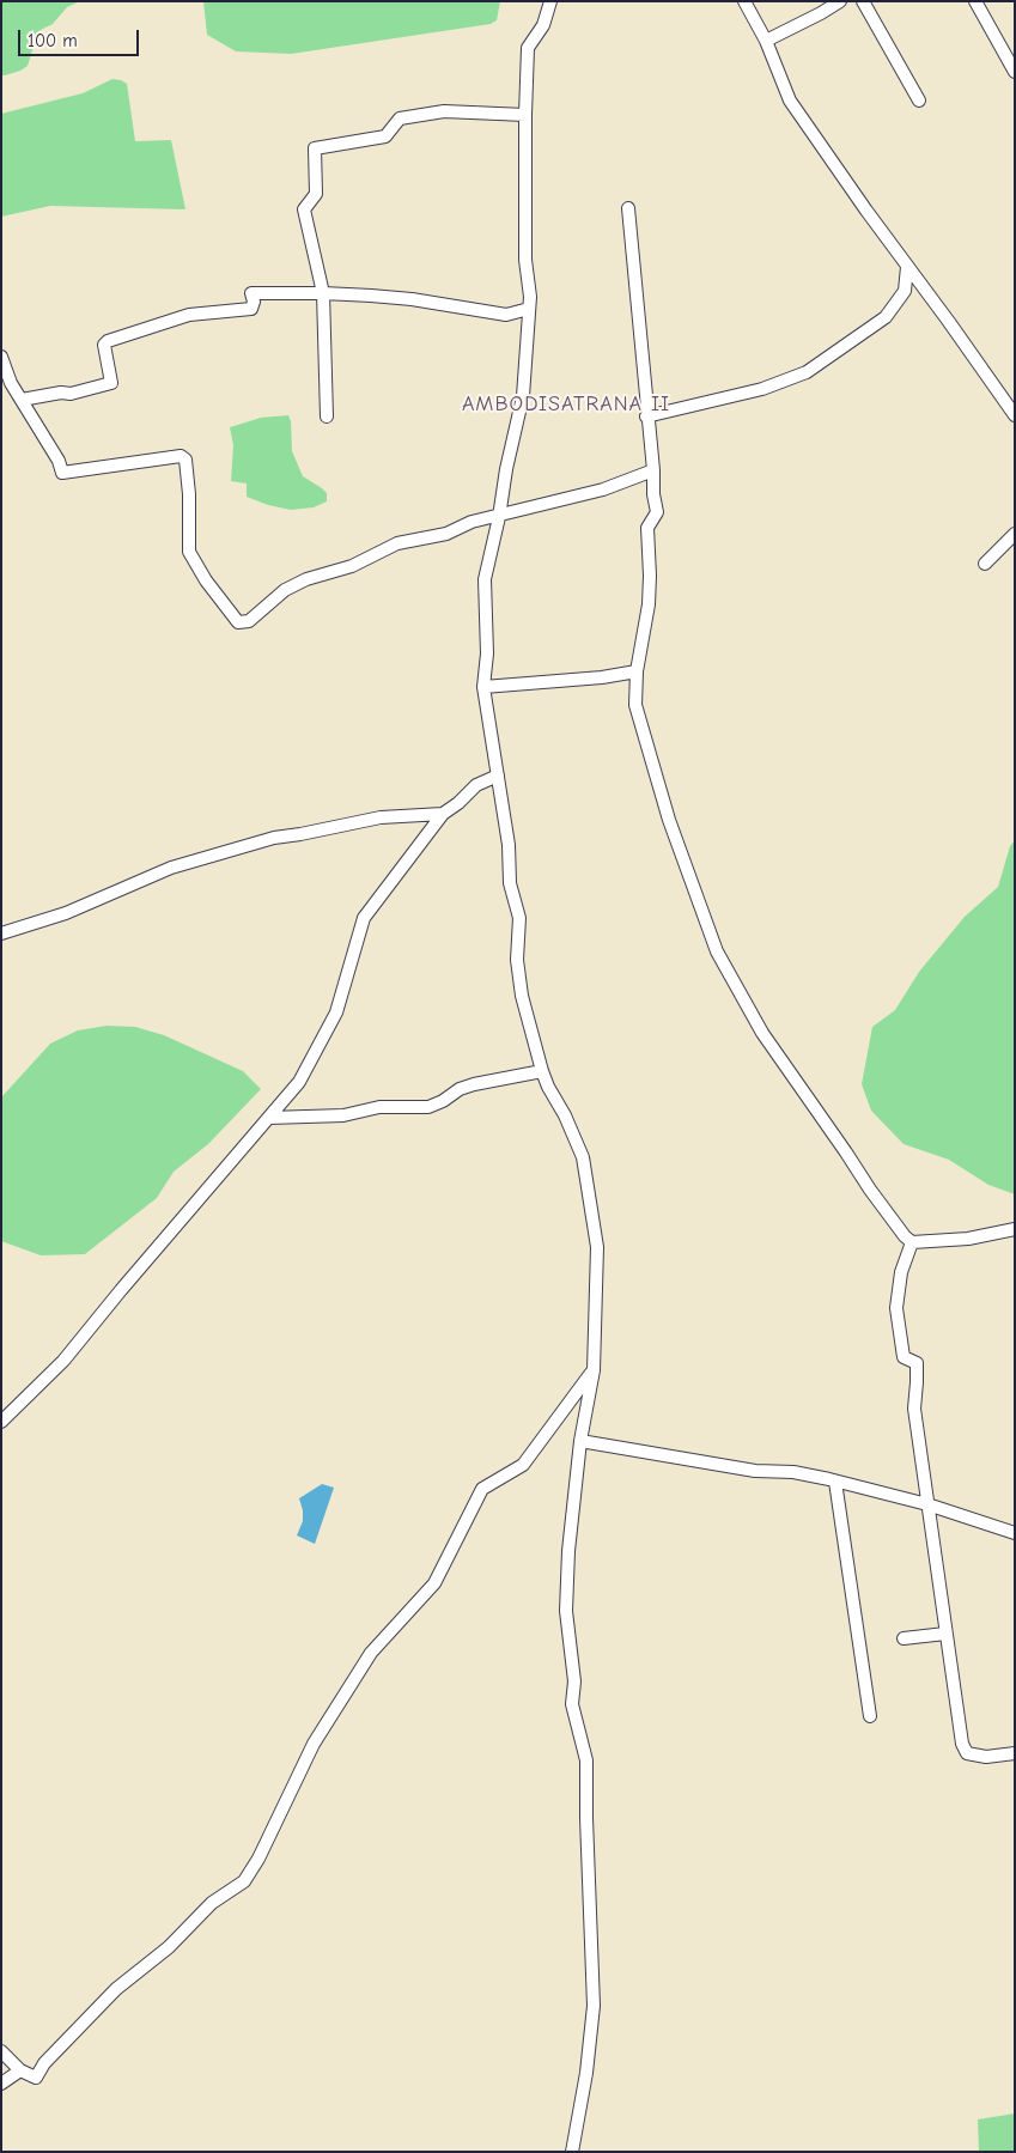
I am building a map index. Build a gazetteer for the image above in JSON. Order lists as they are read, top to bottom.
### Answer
{
  "districts": ["AMBODISATRANA II"],
  "scale_bar": "100 m"
}
